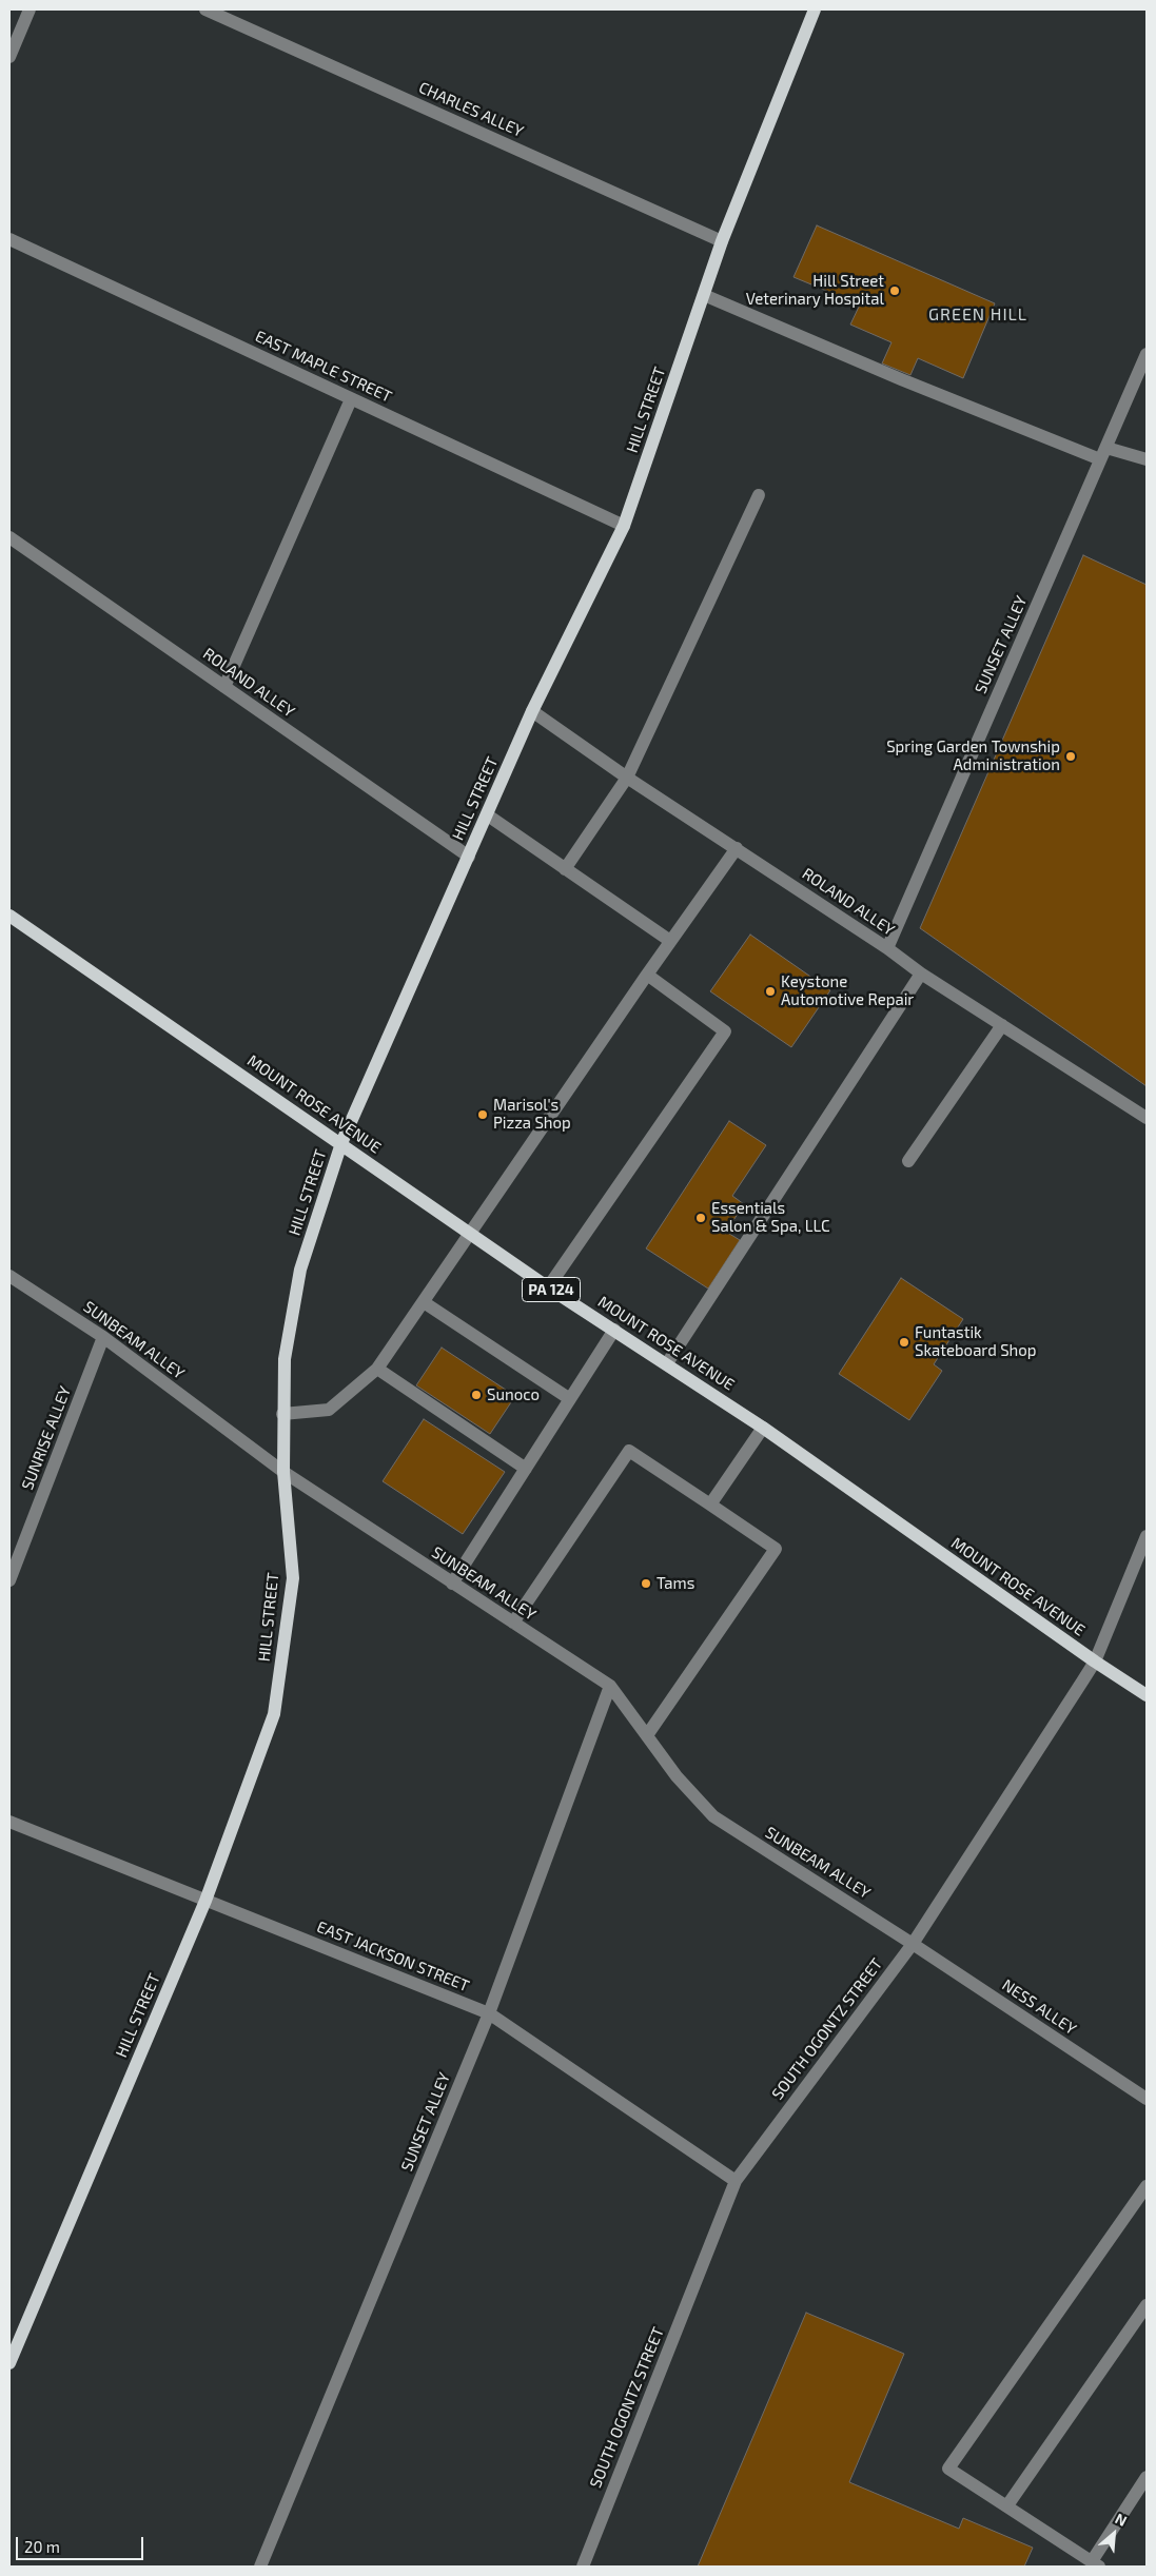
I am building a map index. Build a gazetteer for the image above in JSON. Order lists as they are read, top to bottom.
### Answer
{
  "streets": {
    "main road": ["HILL STREET", "MOUNT ROSE AVENUE", "PA 124"],
    "street": [
      "CHARLES ALLEY",
      "EAST MAPLE STREET",
      "SUNSET ALLEY",
      "ROLAND ALLEY",
      "SUNBEAM ALLEY",
      "SUNRISE ALLEY",
      "EAST JACKSON STREET",
      "NESS ALLEY",
      "SOUTH OGONTZ STREET"
    ]
  },
  "crossings": [
    ["CHARLES ALLEY", "HILL STREET"],
    ["EAST MAPLE STREET", "HILL STREET"],
    ["HILL STREET", "ROLAND ALLEY"],
    ["HILL STREET", "MOUNT ROSE AVENUE"],
    ["HILL STREET", "SUNBEAM ALLEY"],
    ["HILL STREET", "EAST JACKSON STREET"],
    ["SUNSET ALLEY", "ROLAND ALLEY"],
    ["SUNSET ALLEY", "SUNBEAM ALLEY"],
    ["SUNSET ALLEY", "EAST JACKSON STREET"],
    ["MOUNT ROSE AVENUE", "SOUTH OGONTZ STREET"],
    ["SUNBEAM ALLEY", "SUNRISE ALLEY"],
    ["SUNBEAM ALLEY", "NESS ALLEY"],
    ["SUNBEAM ALLEY", "SOUTH OGONTZ STREET"],
    ["EAST JACKSON STREET", "SOUTH OGONTZ STREET"],
    ["NESS ALLEY", "SOUTH OGONTZ STREET"]
  ],
  "districts": ["GREEN HILL"],
  "places": [
    "Hill Street Veterinary Hospital",
    "Spring Garden Township Administration",
    "Keystone Automotive Repair",
    "Marisol's Pizza Shop",
    "Essentials Salon & Spa, LLC",
    "Funtastik Skateboard Shop",
    "Sunoco",
    "Tams"
  ],
  "scale_bar": "20 m",
  "north": "top right"
}
